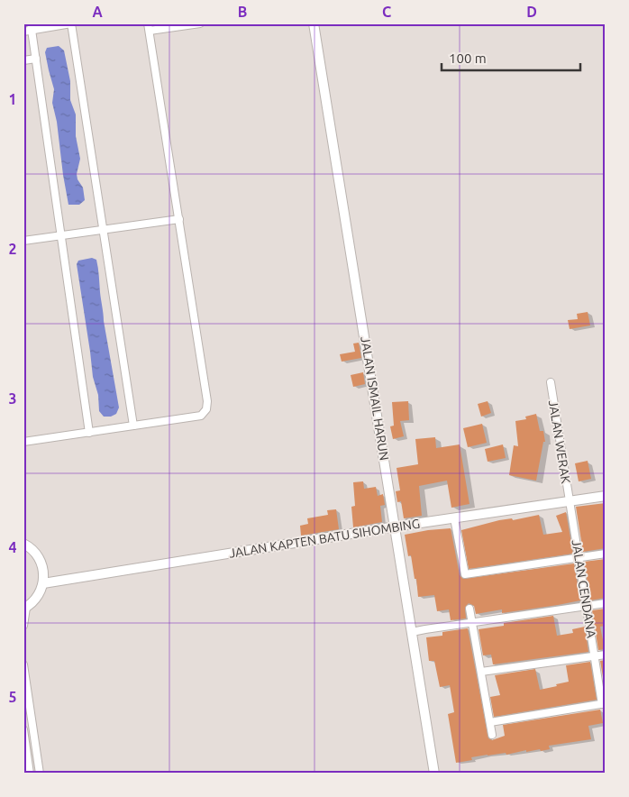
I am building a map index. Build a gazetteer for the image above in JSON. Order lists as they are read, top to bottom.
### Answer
{
  "streets": {
    "street": [
      "JALAN ISMAIL HARUN",
      "JALAN WERAK",
      "JALAN KAPTEN BATU SIHOMBING",
      "JALAN CENDANA"
    ]
  },
  "crossings": [
    ["JALAN ISMAIL HARUN", "JALAN KAPTEN BATU SIHOMBING"],
    ["JALAN WERAK", "JALAN KAPTEN BATU SIHOMBING"],
    ["JALAN WERAK", "JALAN CENDANA"],
    ["JALAN KAPTEN BATU SIHOMBING", "JALAN CENDANA"]
  ],
  "scale_bar": "100 m",
  "grid": {
    "columns": [
      "A",
      "B",
      "C",
      "D"
    ],
    "rows": [
      "1",
      "2",
      "3",
      "4",
      "5"
    ]
  }
}
